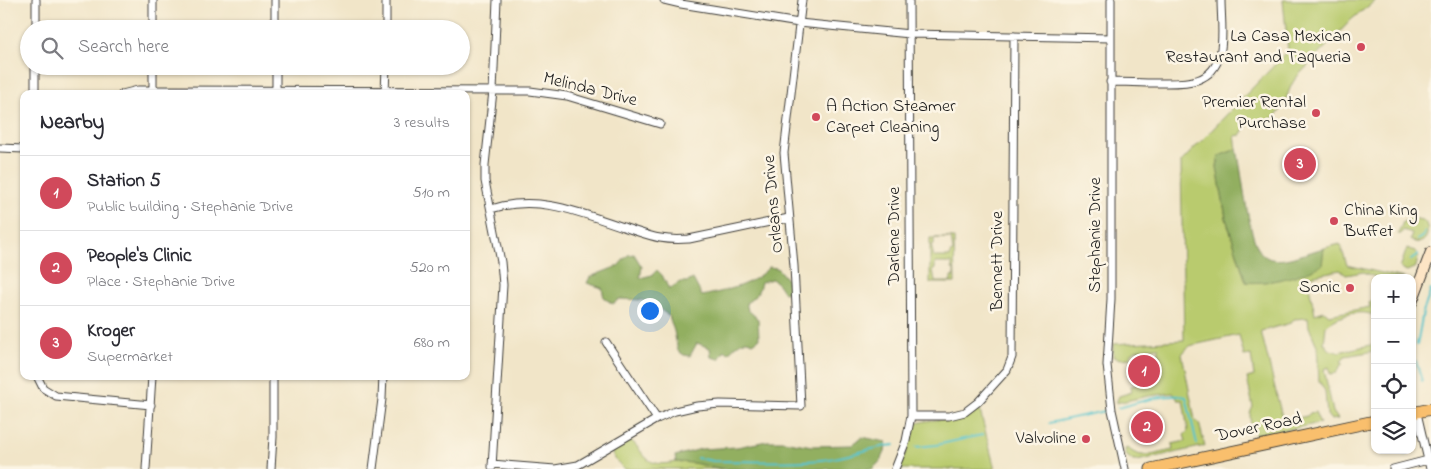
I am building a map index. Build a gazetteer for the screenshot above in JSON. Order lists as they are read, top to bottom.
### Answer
{
  "streets": {
    "main road": ["Dover Road"],
    "street": [
      "Melinda Drive",
      "Orleans Drive",
      "Stephanie Drive",
      "Darlene Drive",
      "Bennett Drive"
    ]
  },
  "crossings": [
    ["Darlene Drive", "Bennett Drive"]
  ],
  "places": [
    "La Casa Mexican Restaurant and Taqueria",
    "Premier Rental Purchase",
    "A Action Steamer Carpet Cleaning",
    "China King Buffet",
    "Sonic",
    "Valvoline"
  ],
  "page": {
    "search": "Search here",
    "heading": ["Nearby", "3 results"],
    "pins": ["3", "1", "2"],
    "list": [
      {
        "mark": "1",
        "name": "Station 5",
        "note": "Public building · Stephanie Drive",
        "value": "510 m"
      },
      {
        "mark": "2",
        "name": "People's Clinic",
        "note": "Place · Stephanie Drive",
        "value": "520 m"
      },
      {
        "mark": "3",
        "name": "Kroger",
        "note": "Supermarket",
        "value": "680 m"
      }
    ],
    "map_buttons": ["+", "−"]
  }
}
